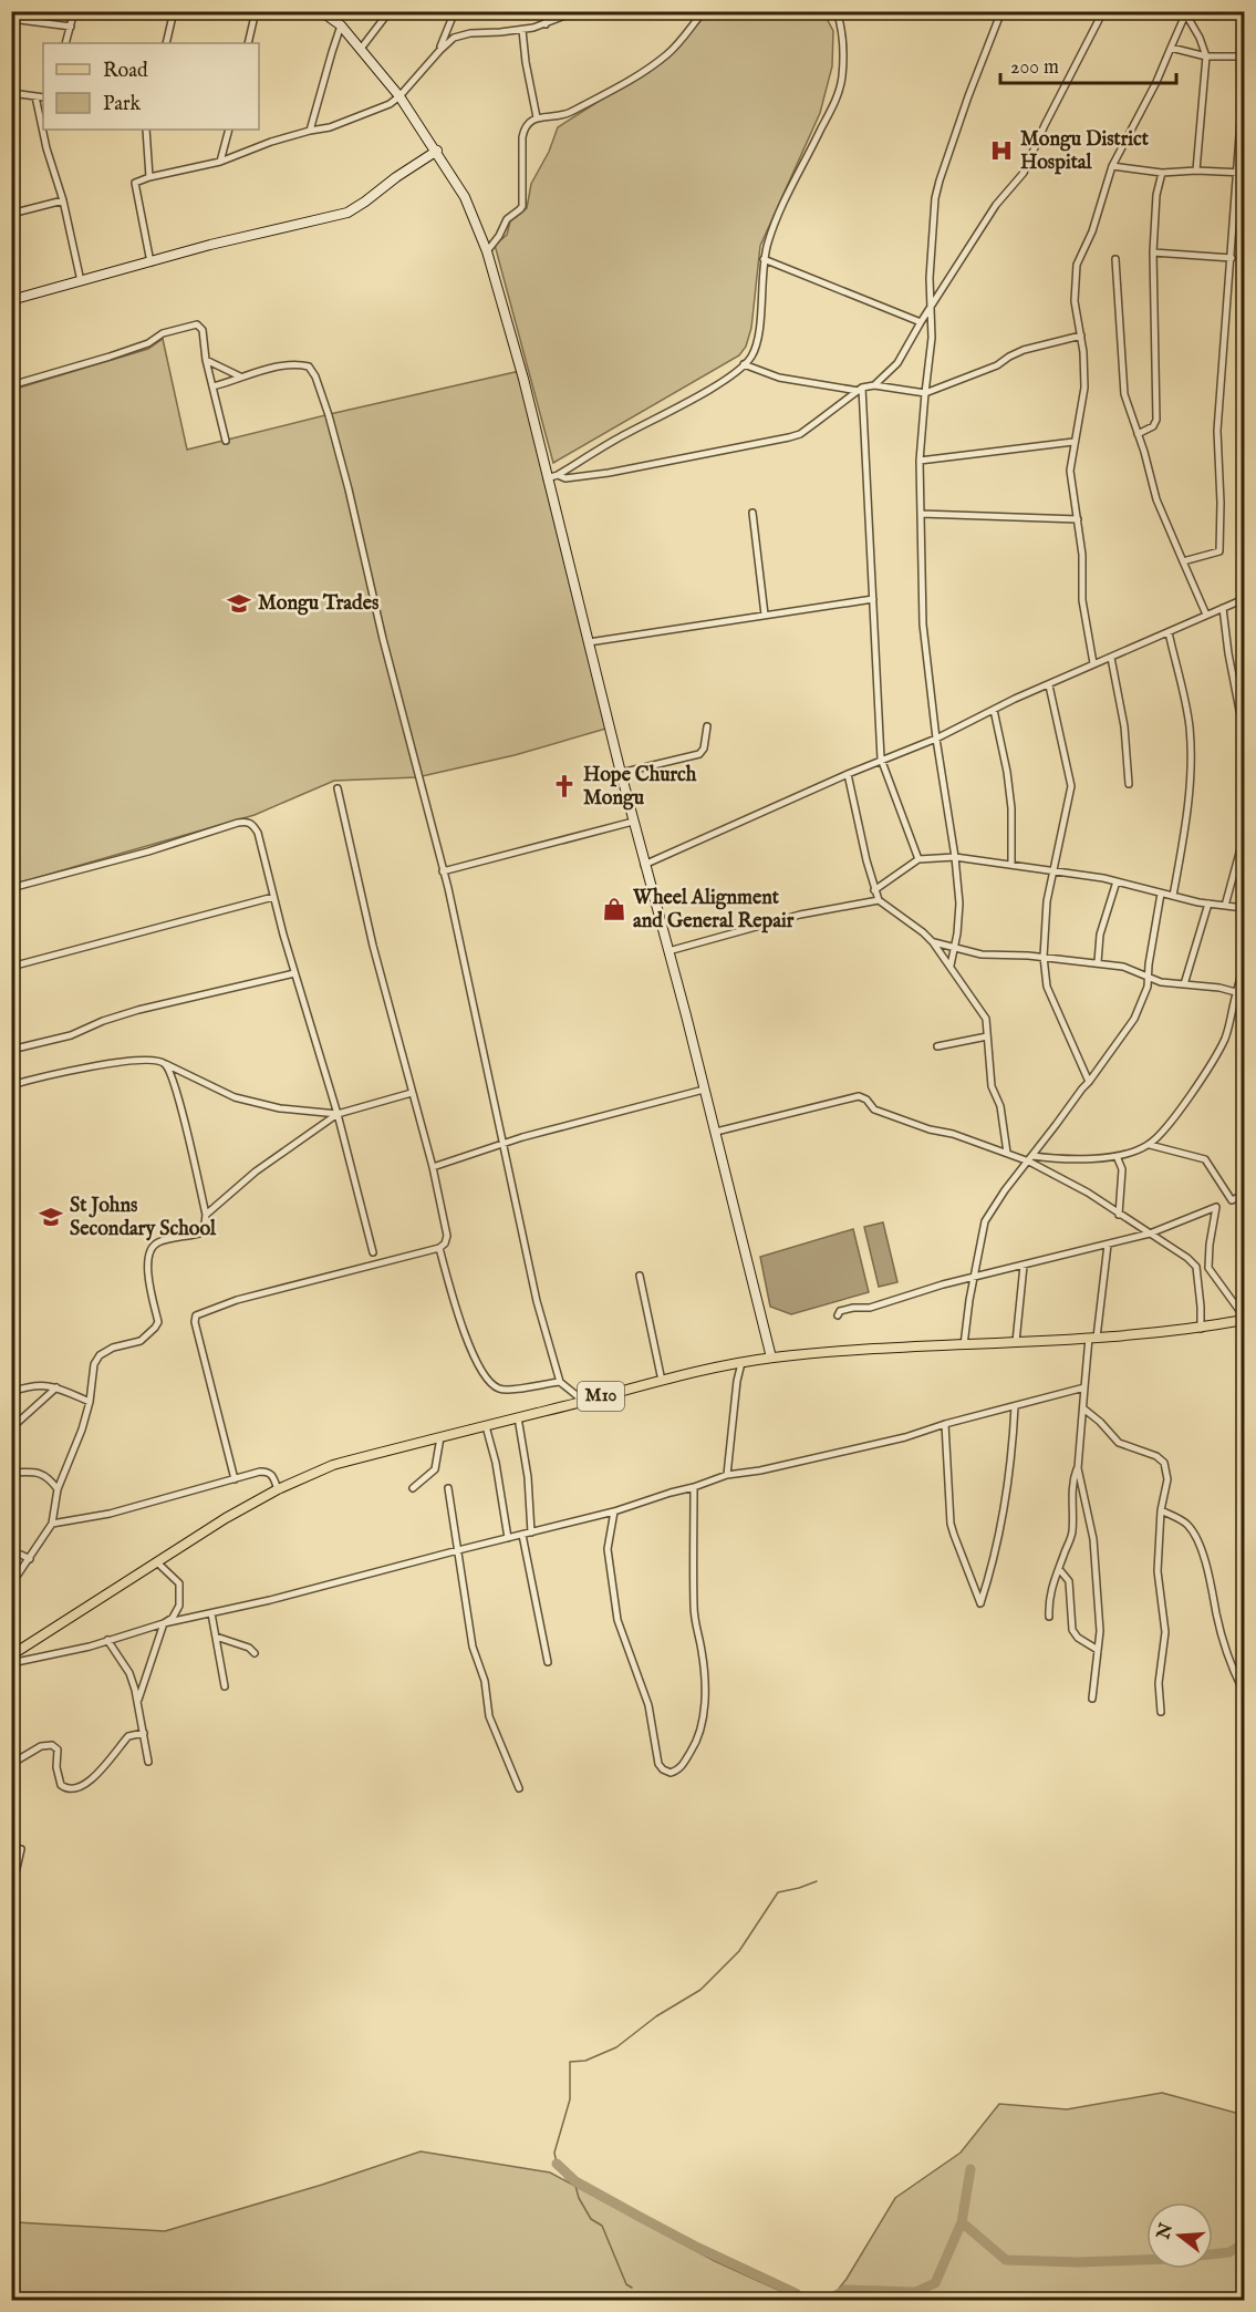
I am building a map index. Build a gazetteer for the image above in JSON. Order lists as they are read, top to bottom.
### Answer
{
  "streets": {
    "main road": ["M10"]
  },
  "places": {
    "hospital": ["Mongu District Hospital"],
    "school or university": ["Mongu Trades", "St Johns Secondary School"],
    "church": ["Hope Church Mongu"],
    "shop": ["Wheel Alignment and General Repair"]
  },
  "legend": ["Road", "Park"],
  "scale_bar": "200 m",
  "north": "left"
}
